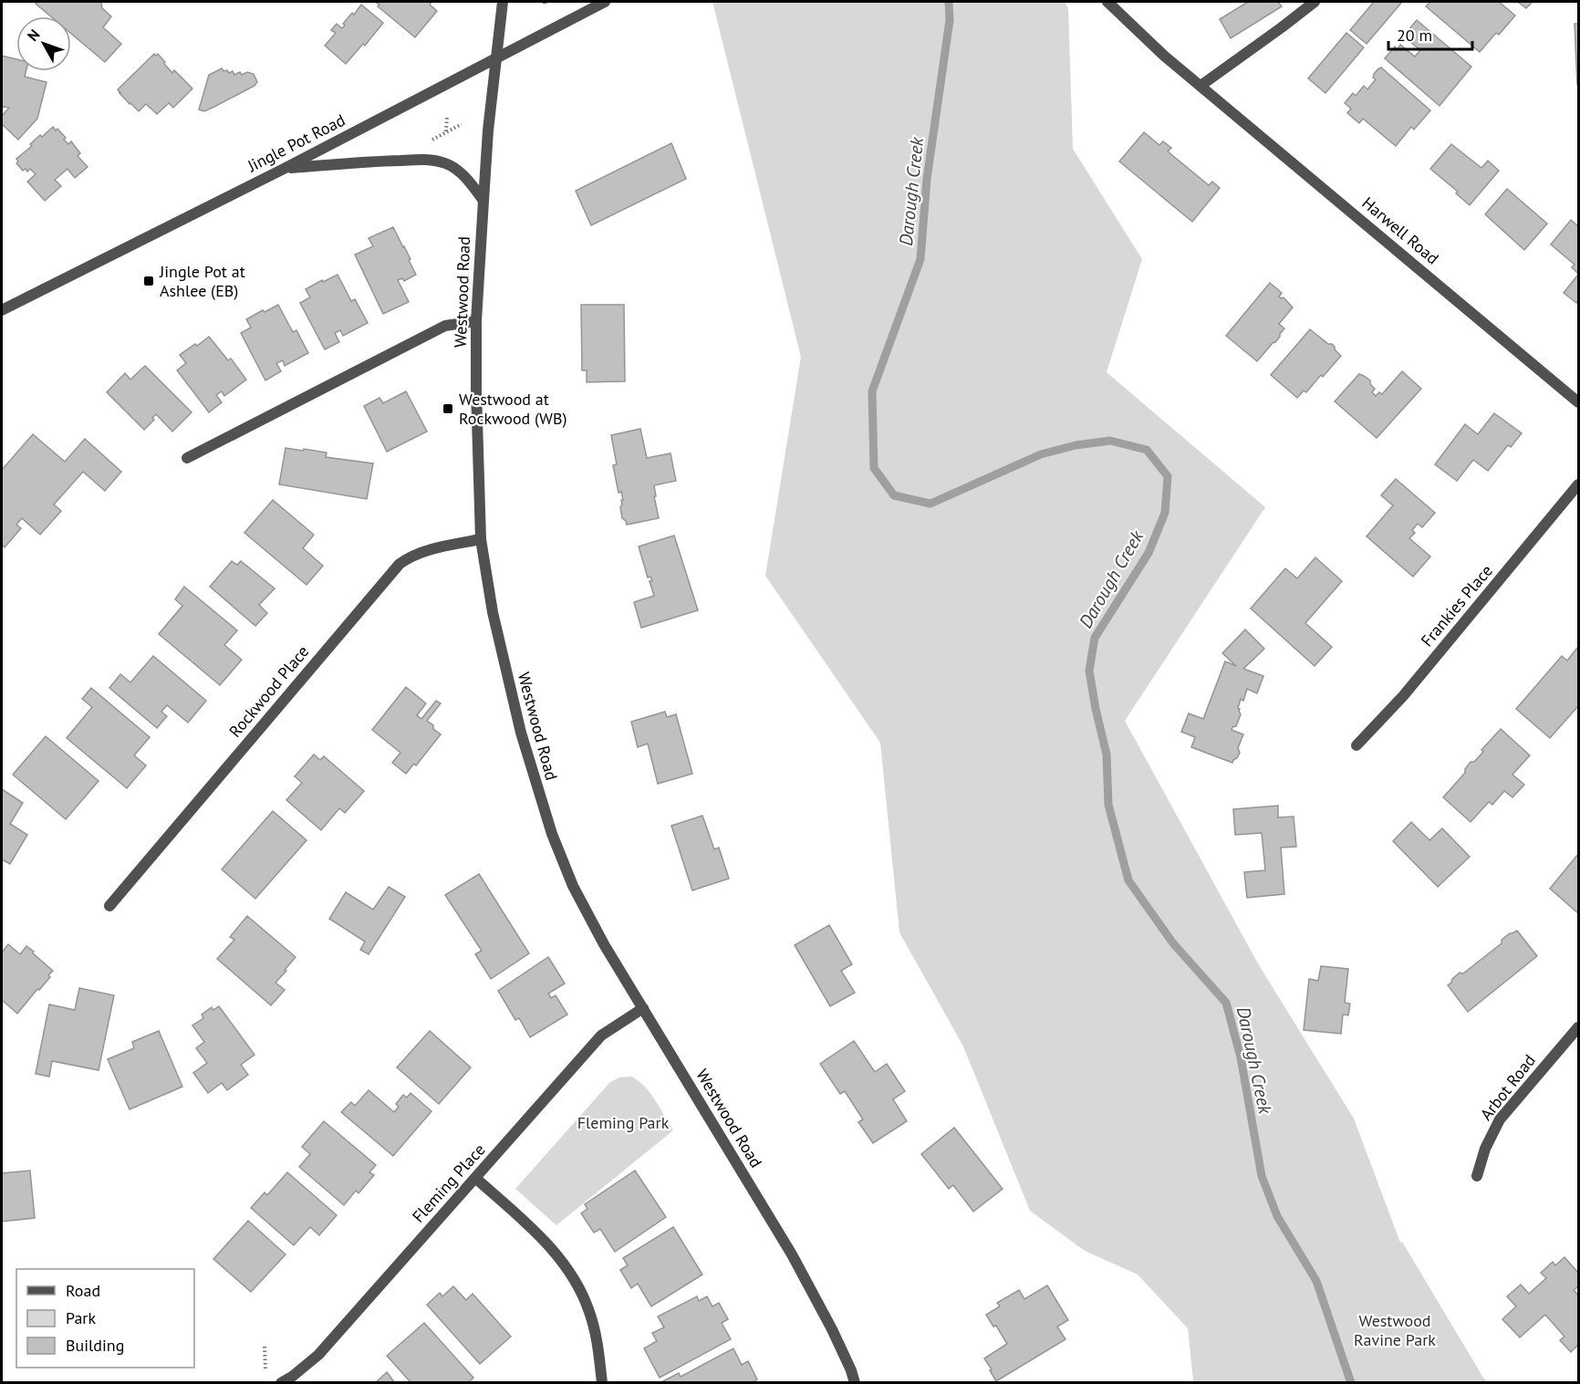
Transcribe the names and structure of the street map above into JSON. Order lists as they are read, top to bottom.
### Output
{
  "streets": {
    "street": [
      "Jingle Pot Road",
      "Harwell Road",
      "Westwood Road",
      "Frankies Place",
      "Rockwood Place",
      "Arbot Road",
      "Fleming Place"
    ]
  },
  "crossings": [
    ["Jingle Pot Road", "Westwood Road"],
    ["Westwood Road", "Rockwood Place"],
    ["Westwood Road", "Fleming Place"]
  ],
  "water": ["Darough Creek"],
  "parks": ["Fleming Park", "Westwood Ravine Park"],
  "places": {
    "transit": ["Jingle Pot at Ashlee (EB)", "Westwood at Rockwood (WB)"]
  },
  "legend": ["Road", "Park", "Building"],
  "scale_bar": "20 m",
  "north": "top left"
}
